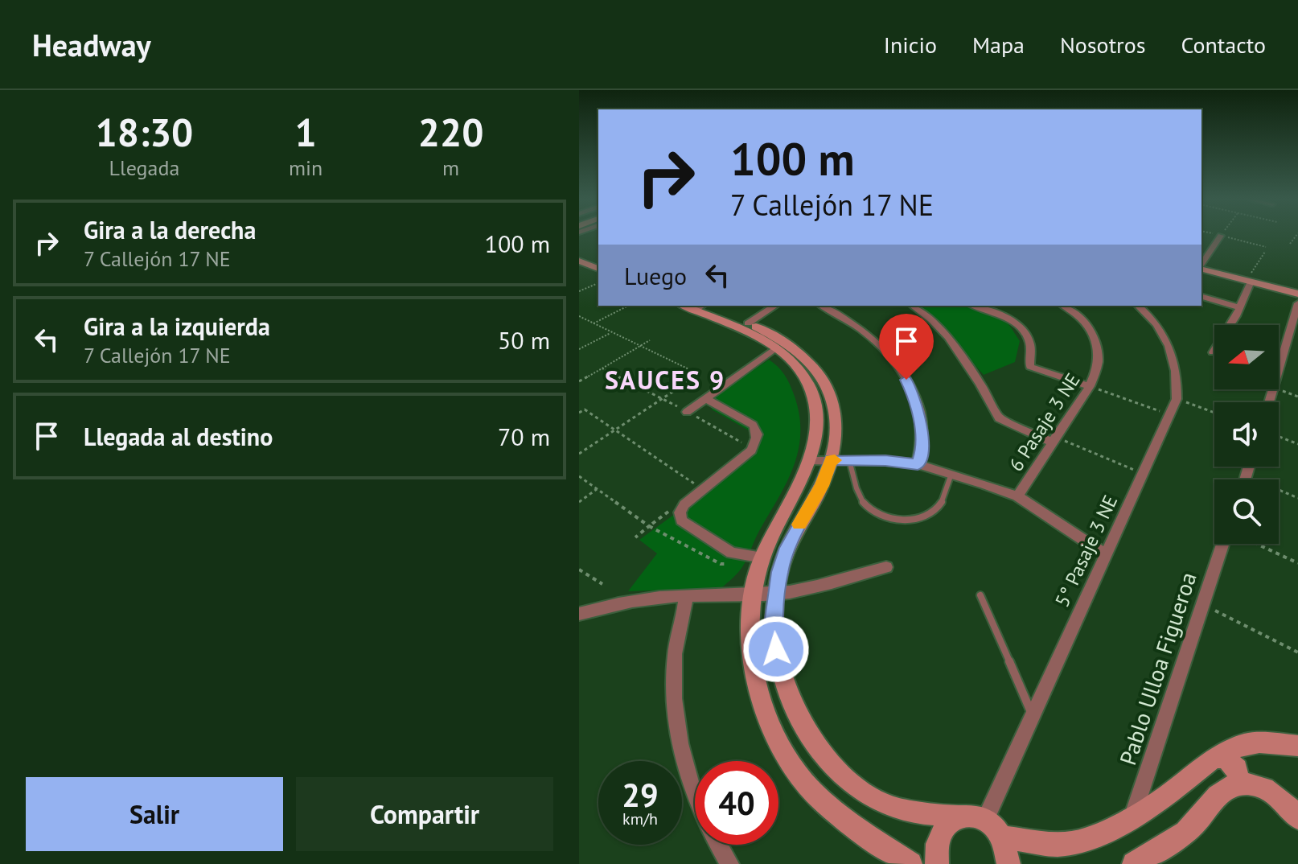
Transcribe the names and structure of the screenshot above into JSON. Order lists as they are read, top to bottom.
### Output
{
  "streets": {
    "street": ["6 Pasaje 3 NE", "5° Pasaje 3 NE", "Pablo Ulloa Figueroa"]
  },
  "districts": ["SAUCES 9"],
  "north": "left",
  "page": {
    "header": "Headway",
    "nav": [
      "Inicio",
      "Mapa",
      "Nosotros",
      "Contacto"
    ],
    "eta": [
      "18:30",
      "Llegada",
      "1",
      "min",
      "220",
      "m"
    ],
    "turn": ["100 m", "7 Callejón 17 NE"],
    "list": [
      {
        "name": "Gira a la derecha",
        "note": "7 Callejón 17 NE",
        "value": "100 m"
      },
      {
        "name": "Gira a la izquierda",
        "note": "7 Callejón 17 NE",
        "value": "50 m"
      },
      {
        "name": "Llegada al destino",
        "value": "70 m"
      }
    ],
    "then": "Luego",
    "speed": "29 km/h",
    "limit": "40",
    "buttons": ["Salir", "Compartir"]
  }
}
